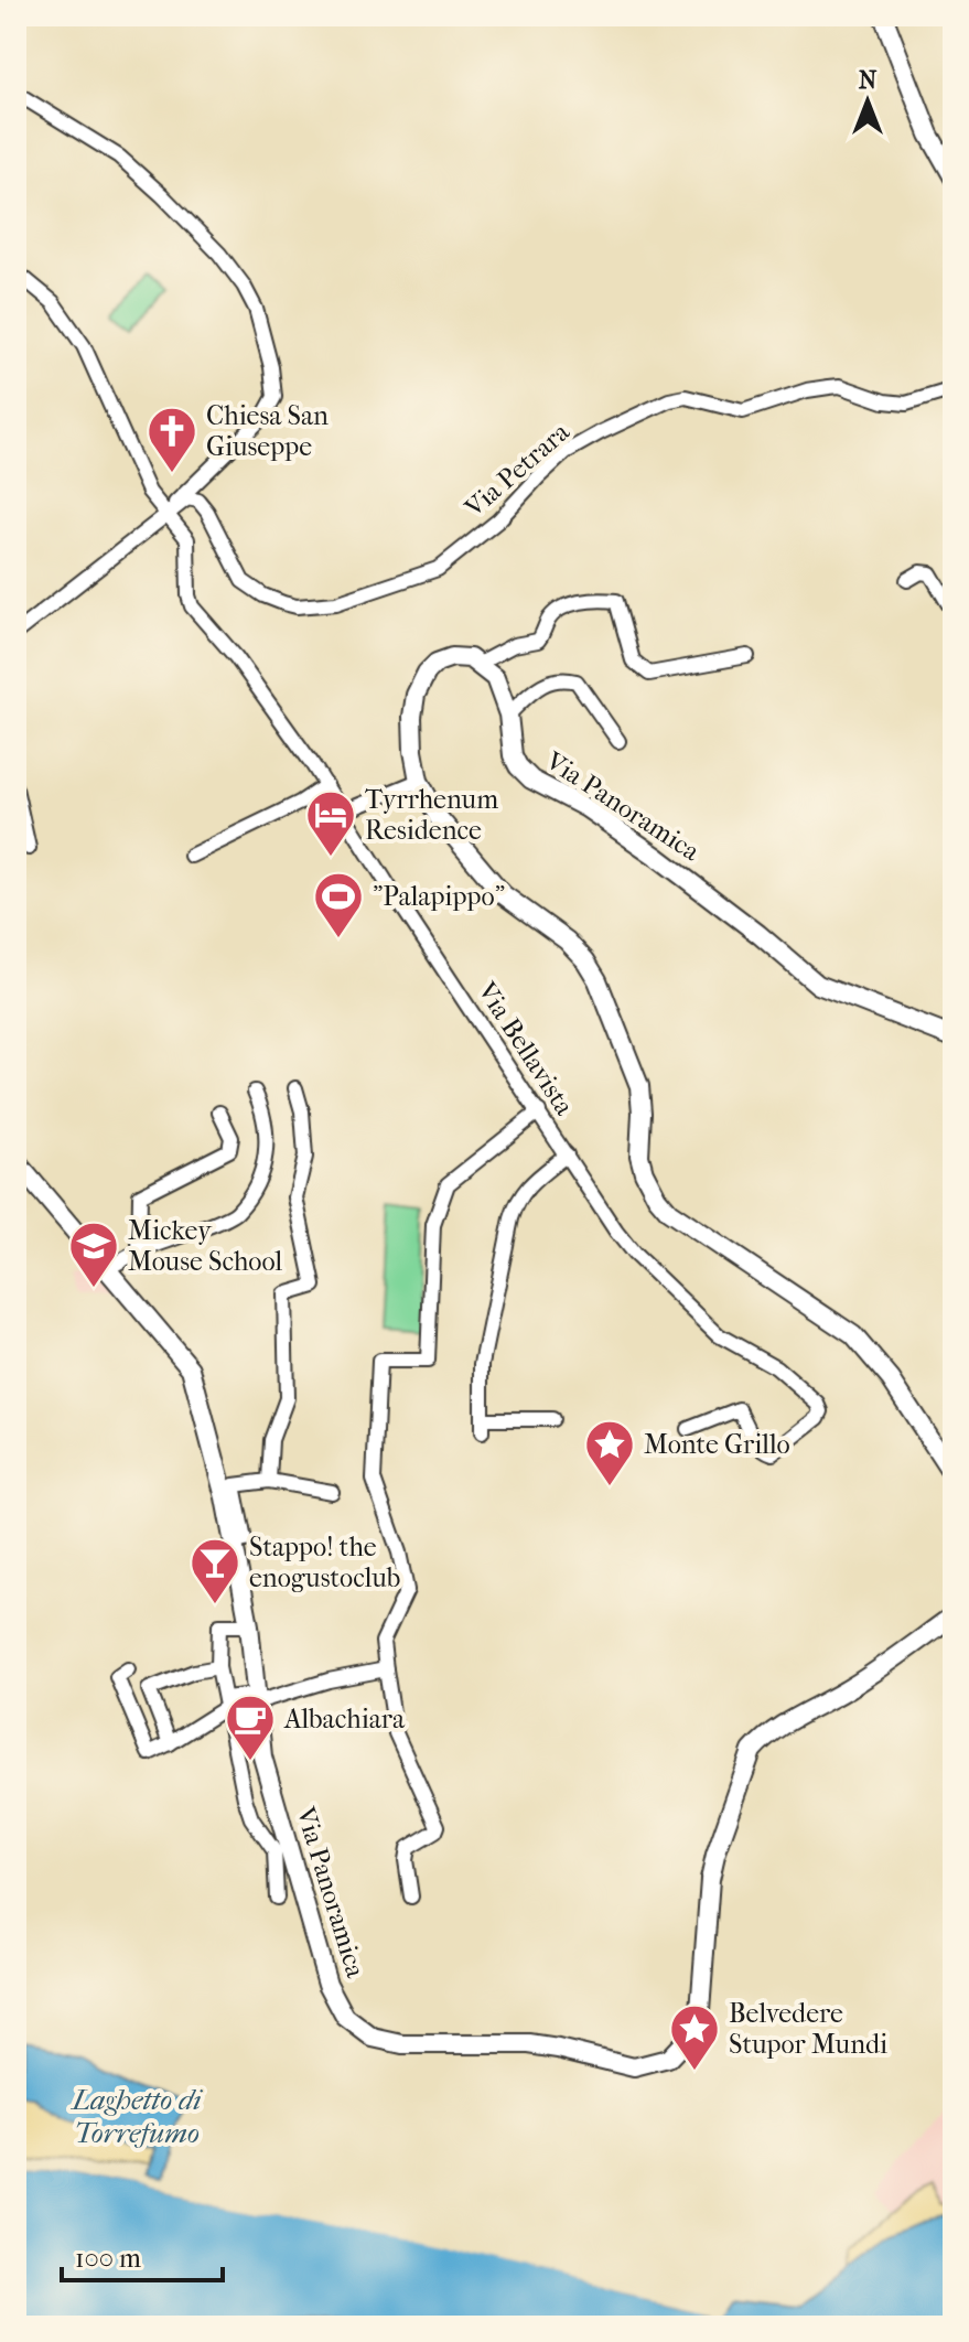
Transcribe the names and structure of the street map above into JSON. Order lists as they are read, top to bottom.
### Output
{
  "streets": {
    "street": ["Via Petrara", "Via Panoramica", "Via Bellavista"]
  },
  "crossings": [
    ["Via Petrara", "Via Bellavista"]
  ],
  "water": ["Laghetto di Torrefumo"],
  "places": {
    "church": ["Chiesa San Giuseppe"],
    "hotel": ["Tyrrhenum Residence"],
    "sports": ["\"Palapippo\""],
    "school or university": ["Mickey Mouse School"],
    "place": ["Monte Grillo", "Belvedere Stupor Mundi"],
    "bar": ["Stappo! the enogustoclub"],
    "cafe": ["Albachiara"]
  },
  "scale_bar": "100 m",
  "north": "top"
}
